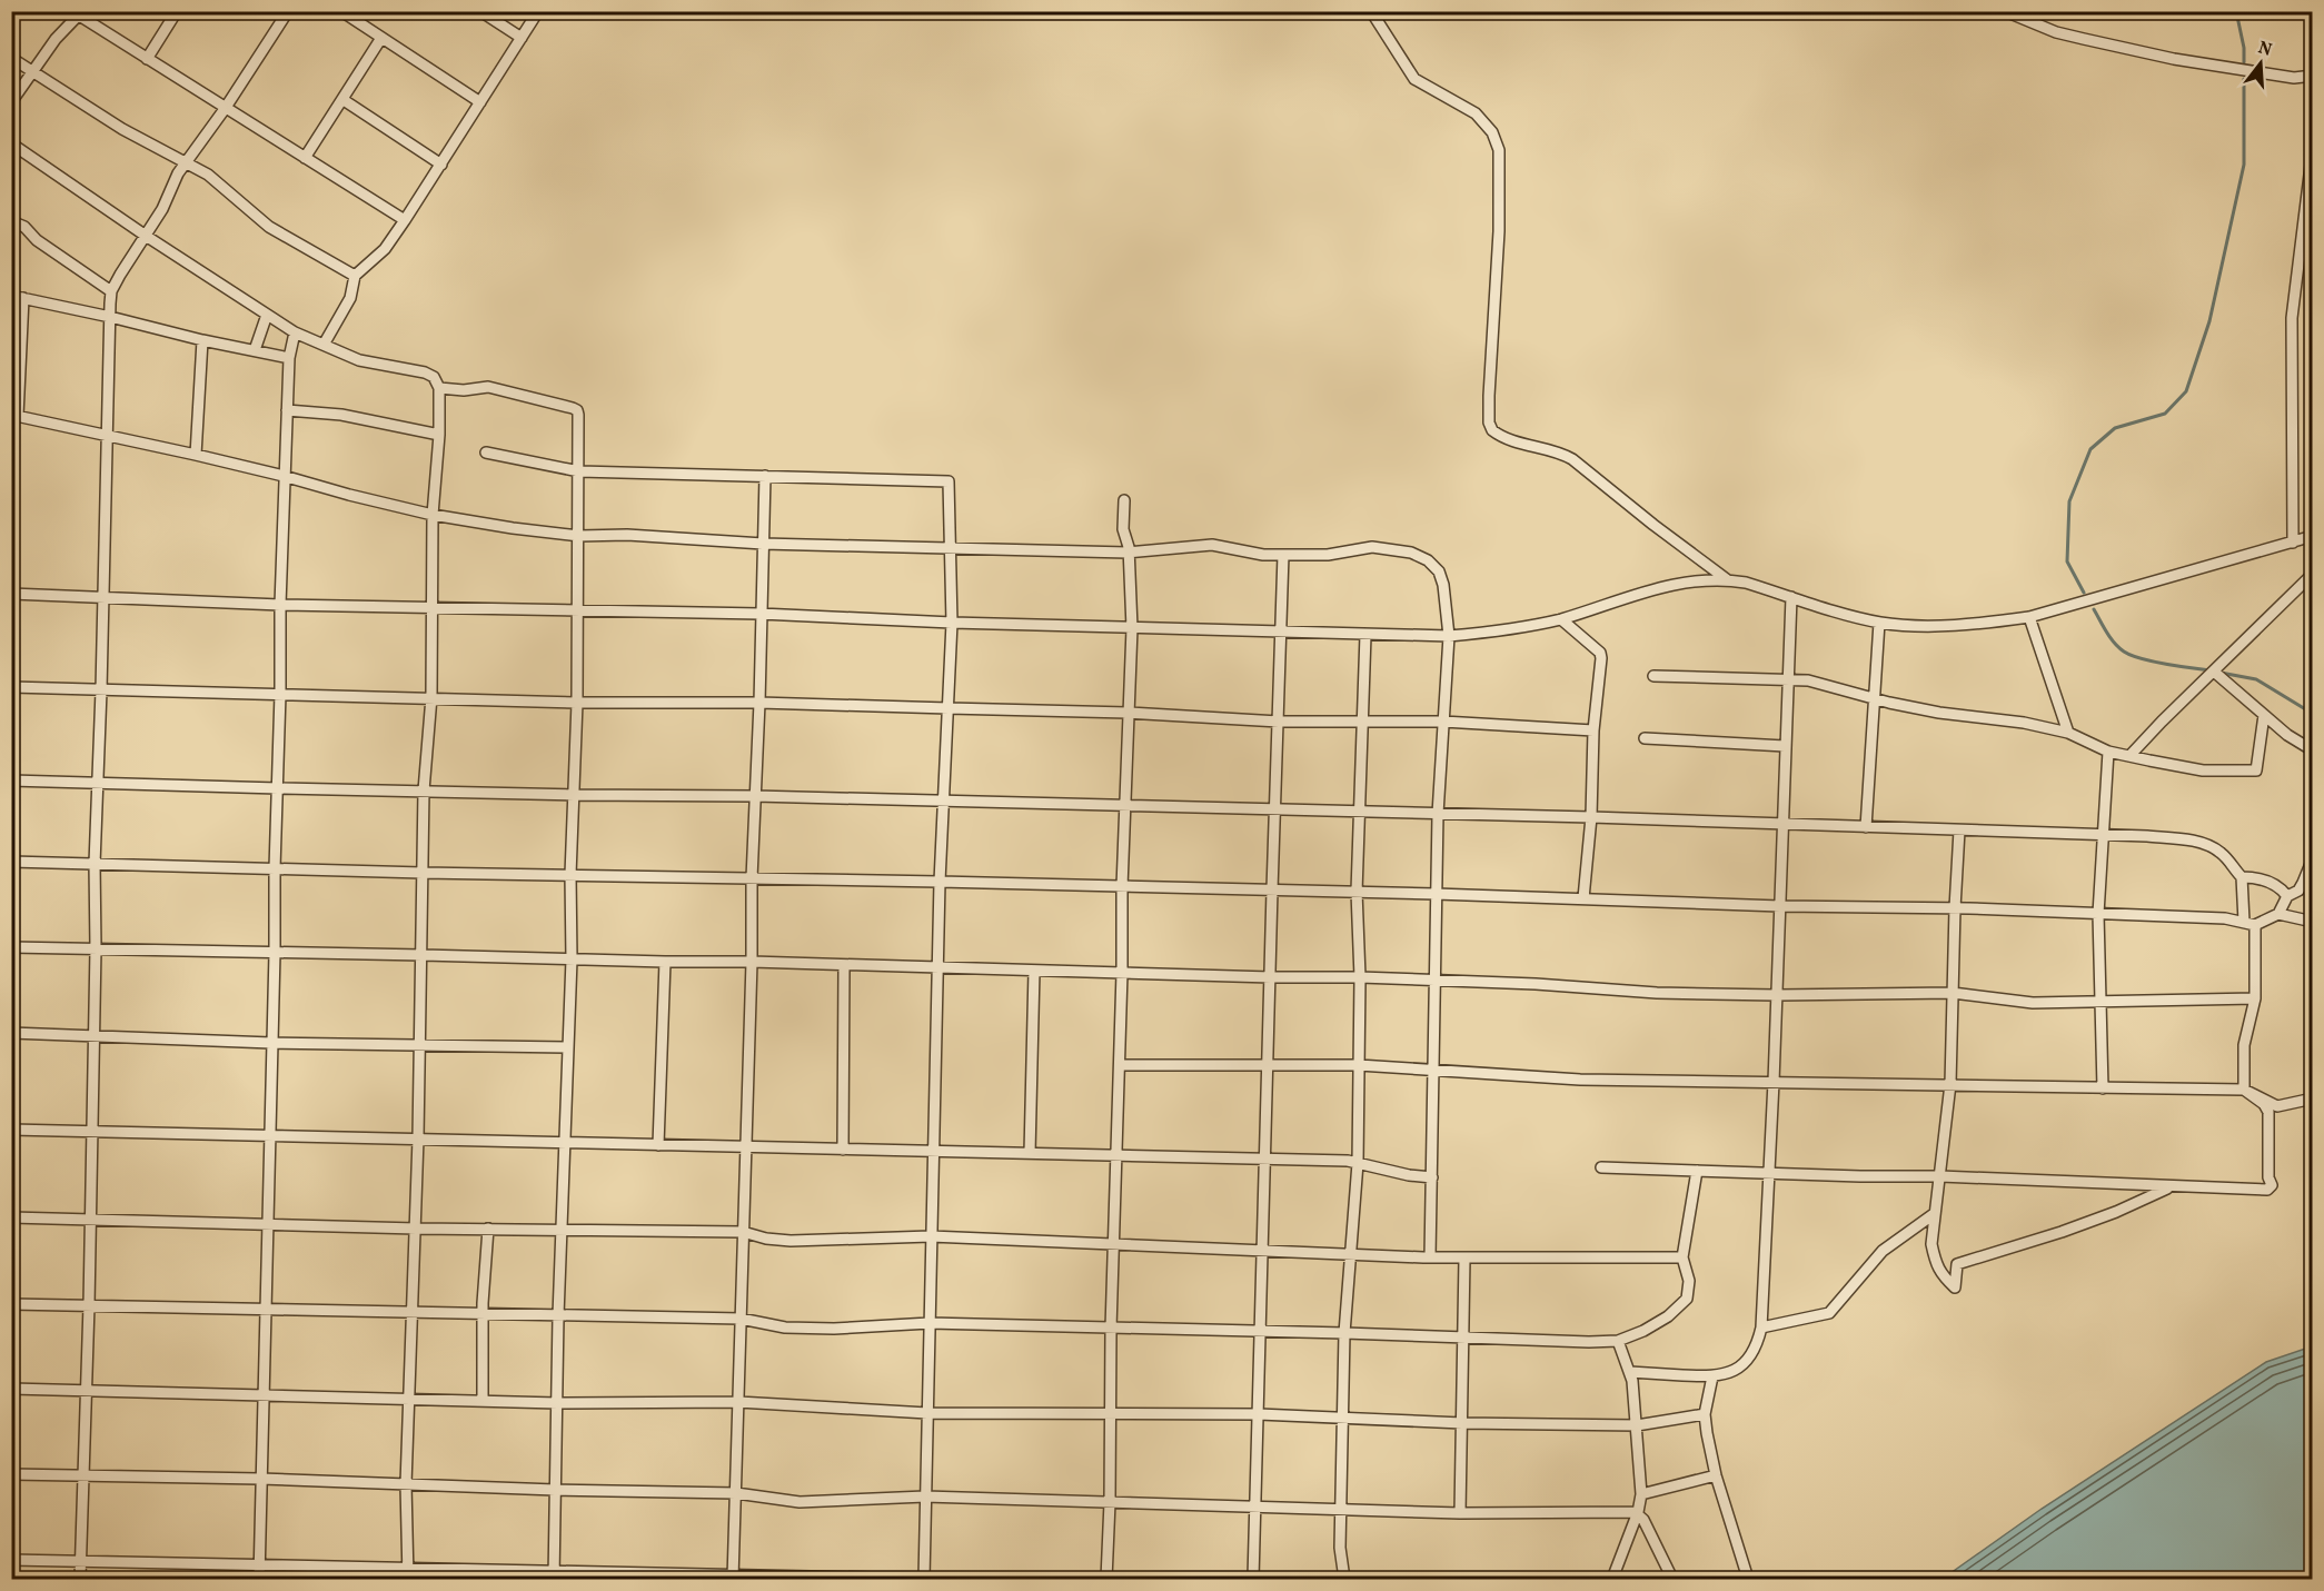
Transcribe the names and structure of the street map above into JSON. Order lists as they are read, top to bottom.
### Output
{
  "north": "top"
}
